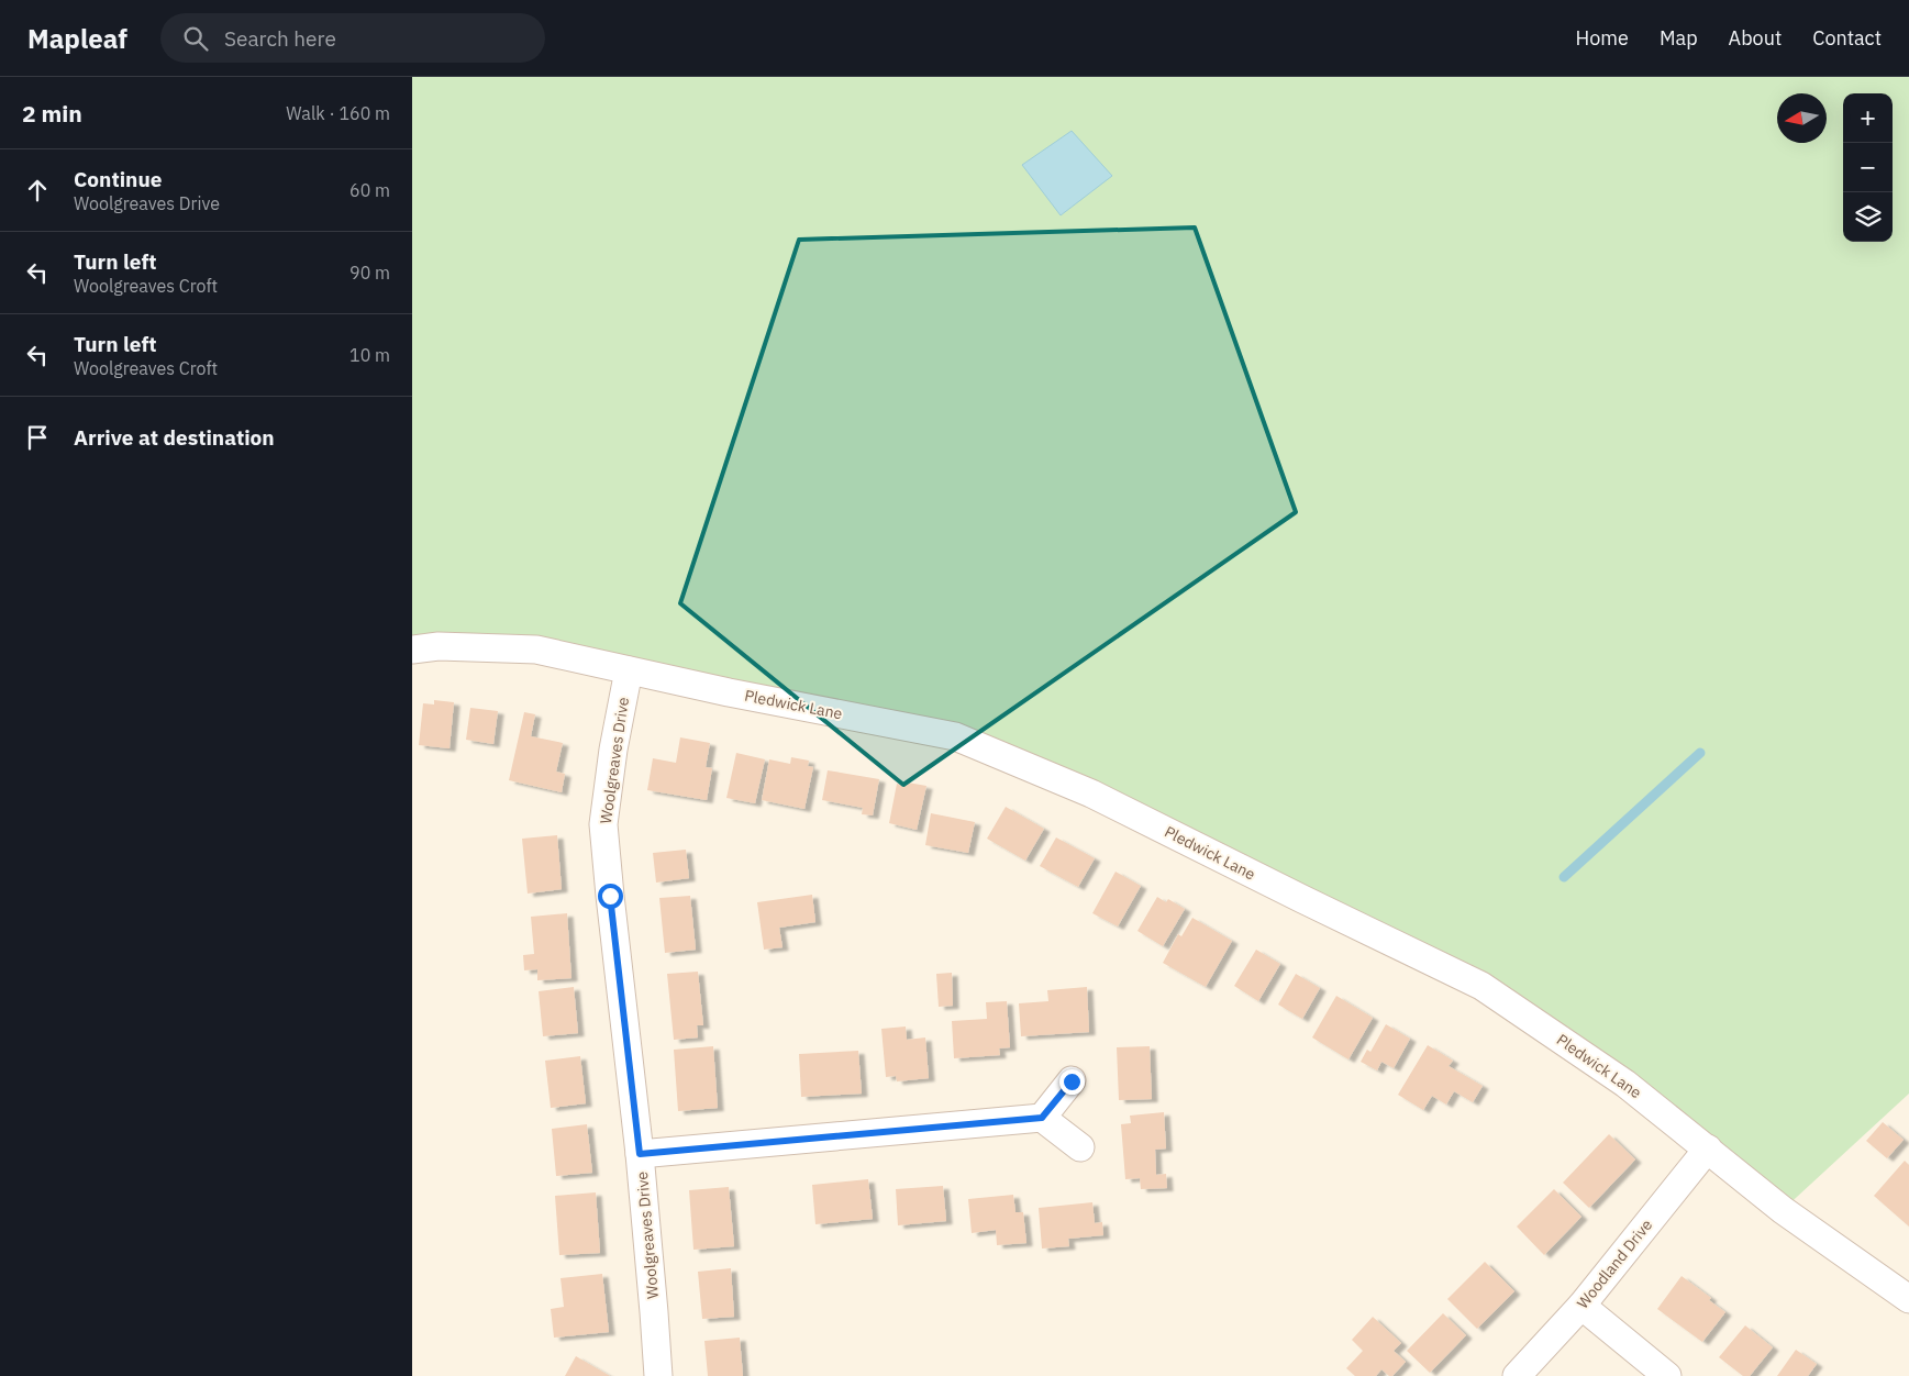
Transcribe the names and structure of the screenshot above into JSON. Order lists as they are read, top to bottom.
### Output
{
  "streets": {
    "street": ["Pledwick Lane", "Woolgreaves Drive", "Woodland Drive"]
  },
  "crossings": [
    ["Pledwick Lane", "Woolgreaves Drive"],
    ["Pledwick Lane", "Woodland Drive"]
  ],
  "north": "left",
  "page": {
    "header": "Mapleaf",
    "search": "Search here",
    "nav": [
      "Home",
      "Map",
      "About",
      "Contact"
    ],
    "heading": ["2 min", "Walk · 160 m"],
    "map_buttons": ["+", "−"],
    "list": [
      ["Continue", "Woolgreaves Drive", "60 m"],
      ["Turn left", "Woolgreaves Croft", "90 m"],
      ["Turn left", "Woolgreaves Croft", "10 m"],
      "Arrive at destination"
    ]
  }
}
